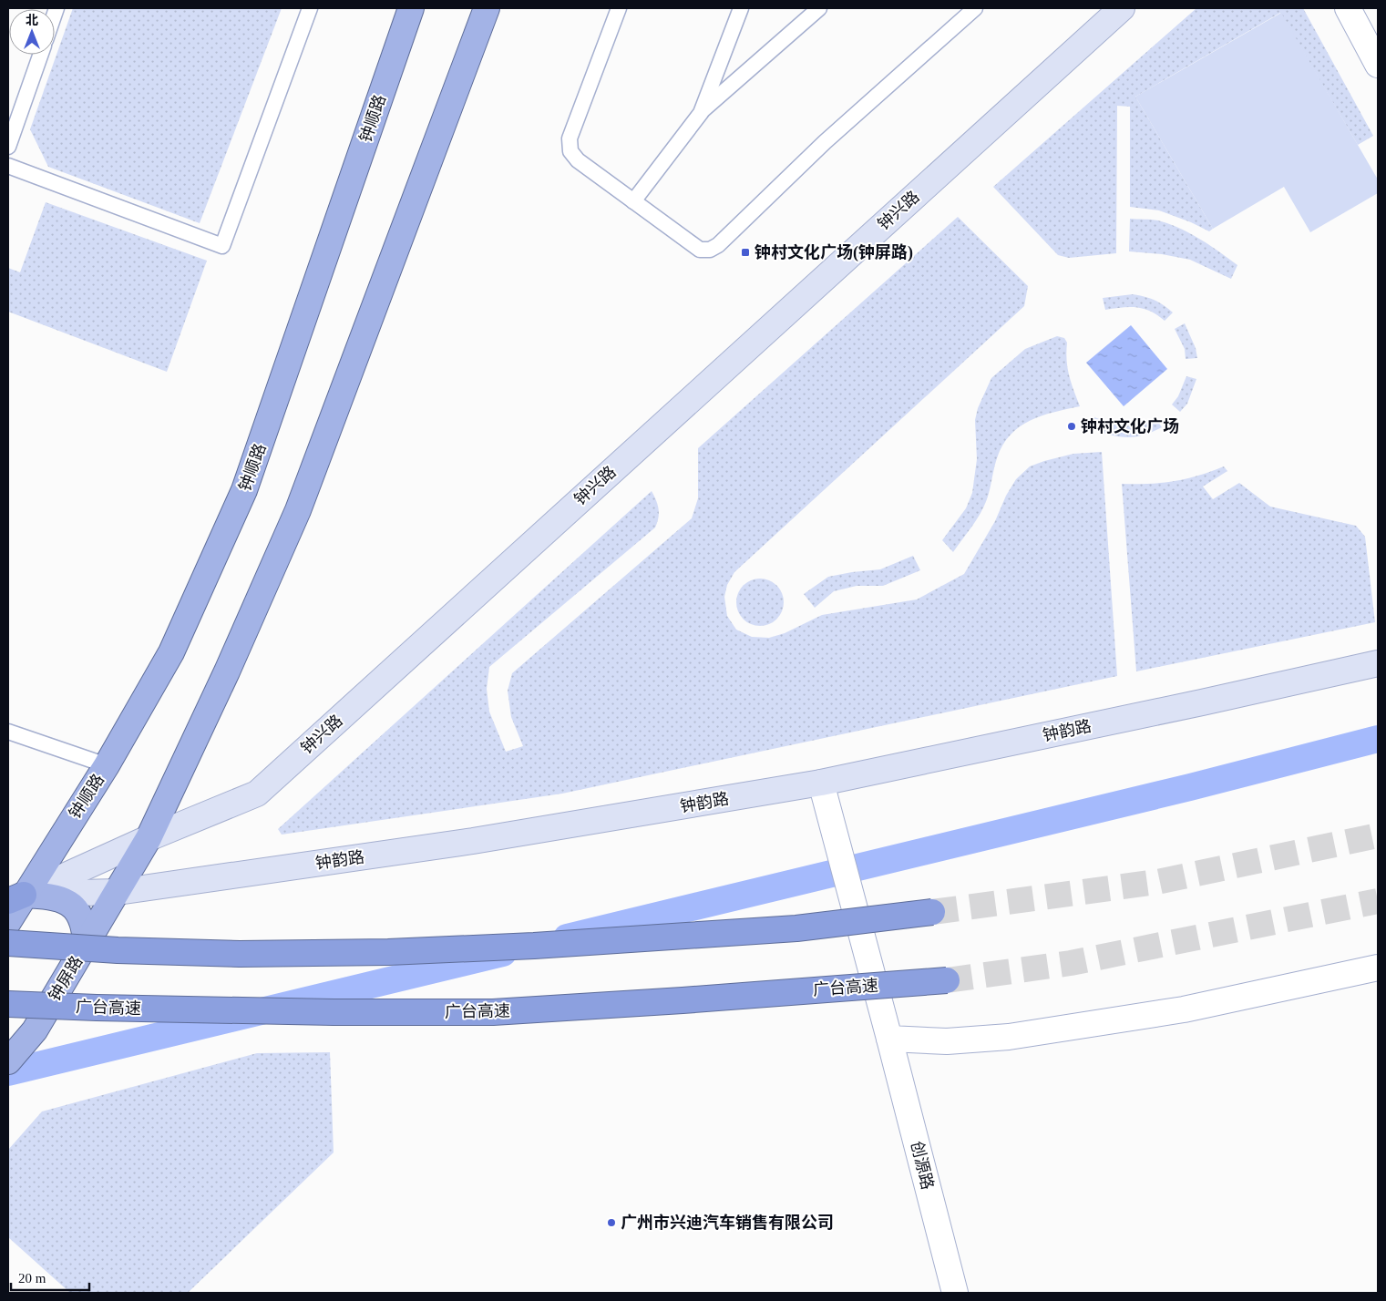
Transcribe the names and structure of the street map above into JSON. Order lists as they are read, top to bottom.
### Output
{
  "streets": {
    "highway": ["钟顺路", "钟屏路", "广台高速"],
    "main road": ["钟兴路", "钟韵路"],
    "street": ["创源路"]
  },
  "crossings": [
    ["钟顺路", "钟兴路"],
    ["钟顺路", "钟韵路"],
    ["钟兴路", "钟韵路"],
    ["钟韵路", "钟屏路"],
    ["钟韵路", "创源路"]
  ],
  "places": {
    "transit": ["钟村文化广场(钟屏路)"],
    "other": ["钟村文化广场", "广州市兴迪汽车销售有限公司"]
  },
  "scale_bar": "20 m",
  "north": "top"
}
